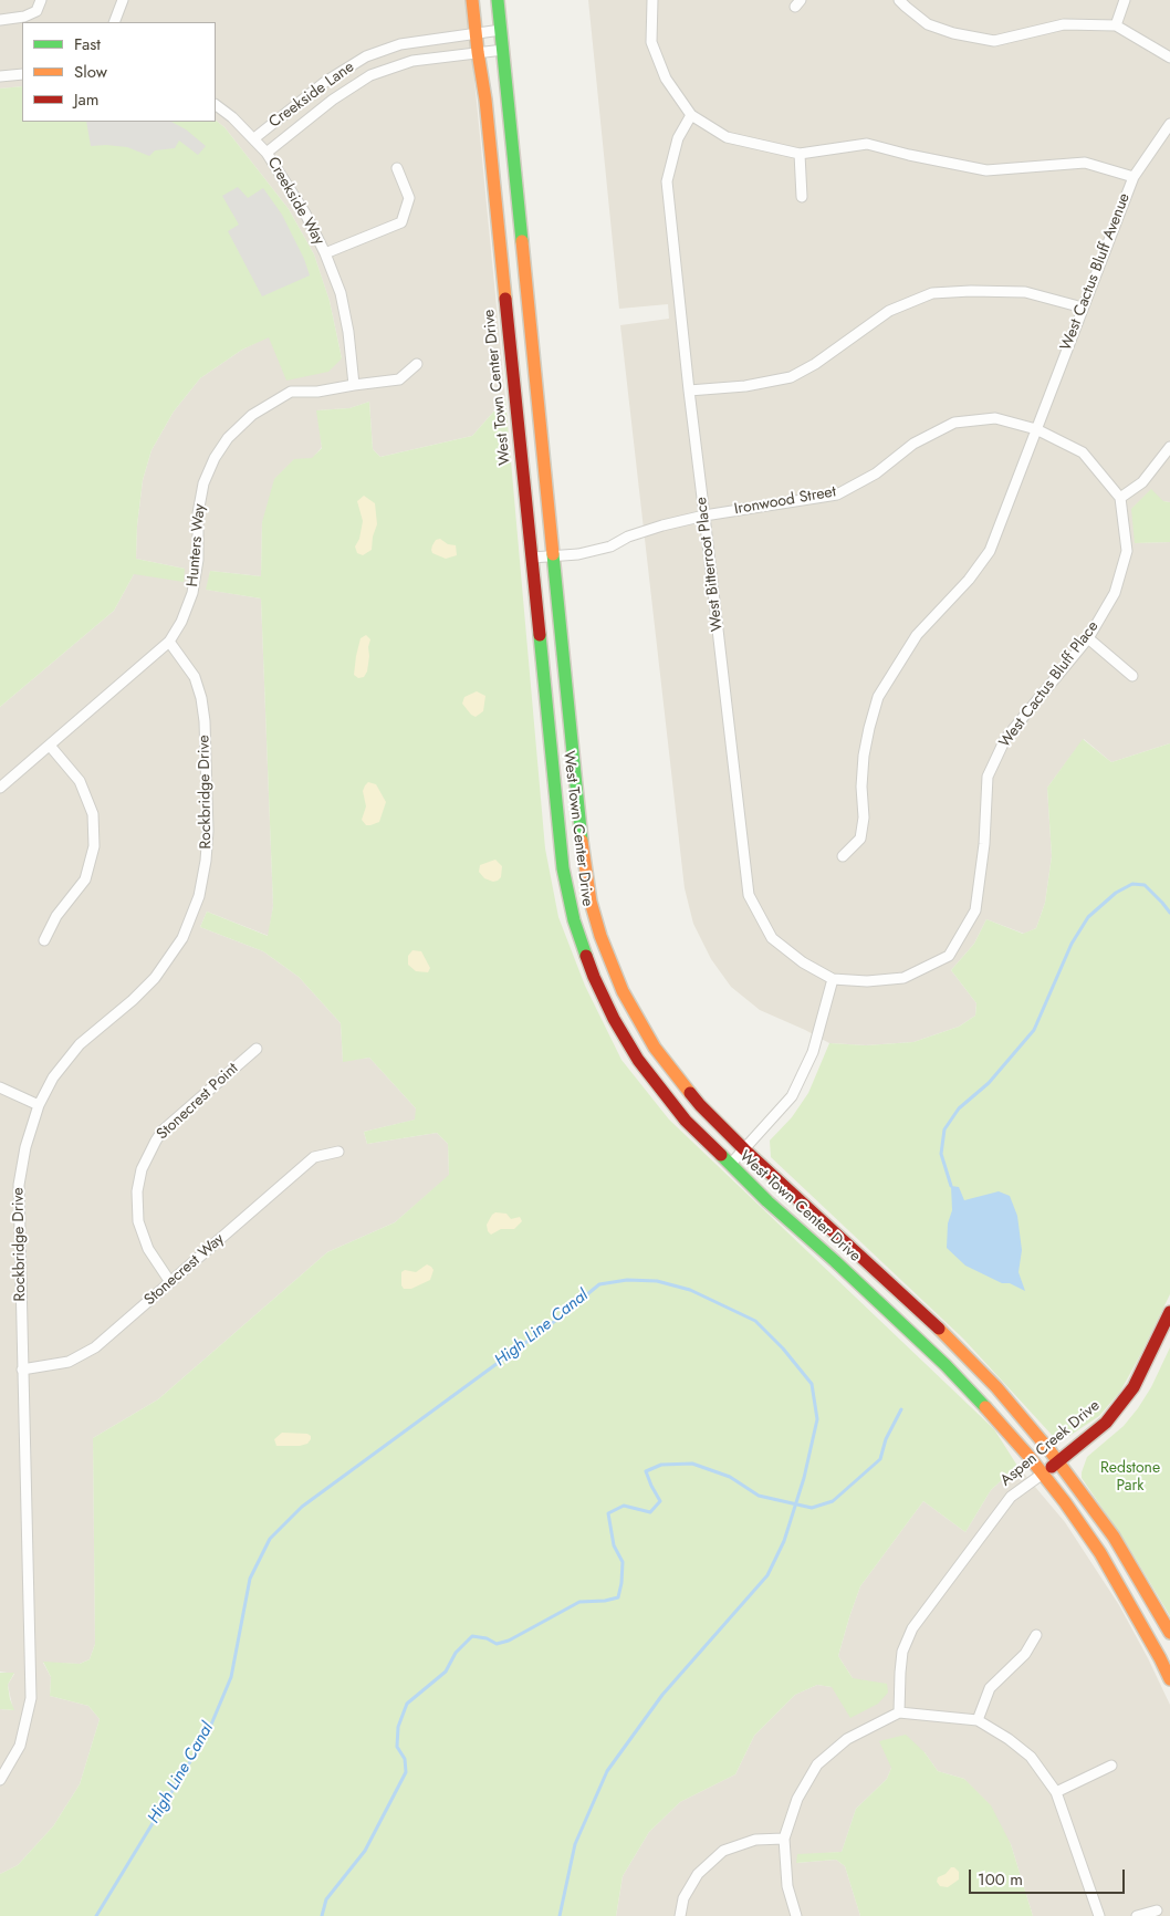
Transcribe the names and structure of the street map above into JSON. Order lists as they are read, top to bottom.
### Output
{
  "streets": {
    "street": [
      "Creekside Lane",
      "Creekside Way",
      "West Cactus Bluff Avenue",
      "West Town Center Drive",
      "Ironwood Street",
      "Hunters Way",
      "West Bitterroot Place",
      "West Cactus Bluff Place",
      "Rockbridge Drive",
      "Stonecrest Point",
      "Stonecrest Way",
      "Aspen Creek Drive"
    ]
  },
  "crossings": [
    ["Creekside Lane", "Creekside Way"],
    ["Creekside Lane", "West Town Center Drive"],
    ["Creekside Way", "Hunters Way"],
    ["West Cactus Bluff Avenue", "Ironwood Street"],
    ["West Cactus Bluff Avenue", "West Cactus Bluff Place"],
    ["West Town Center Drive", "Ironwood Street"],
    ["West Town Center Drive", "Aspen Creek Drive"],
    ["Ironwood Street", "West Bitterroot Place"],
    ["Ironwood Street", "West Cactus Bluff Place"],
    ["Hunters Way", "Rockbridge Drive"],
    ["West Bitterroot Place", "West Cactus Bluff Place"],
    ["Rockbridge Drive", "Stonecrest Way"],
    ["Stonecrest Point", "Stonecrest Way"]
  ],
  "water": ["High Line Canal"],
  "parks": ["Redstone Park"],
  "legend": ["Fast", "Slow", "Jam"],
  "scale_bar": "100 m"
}
